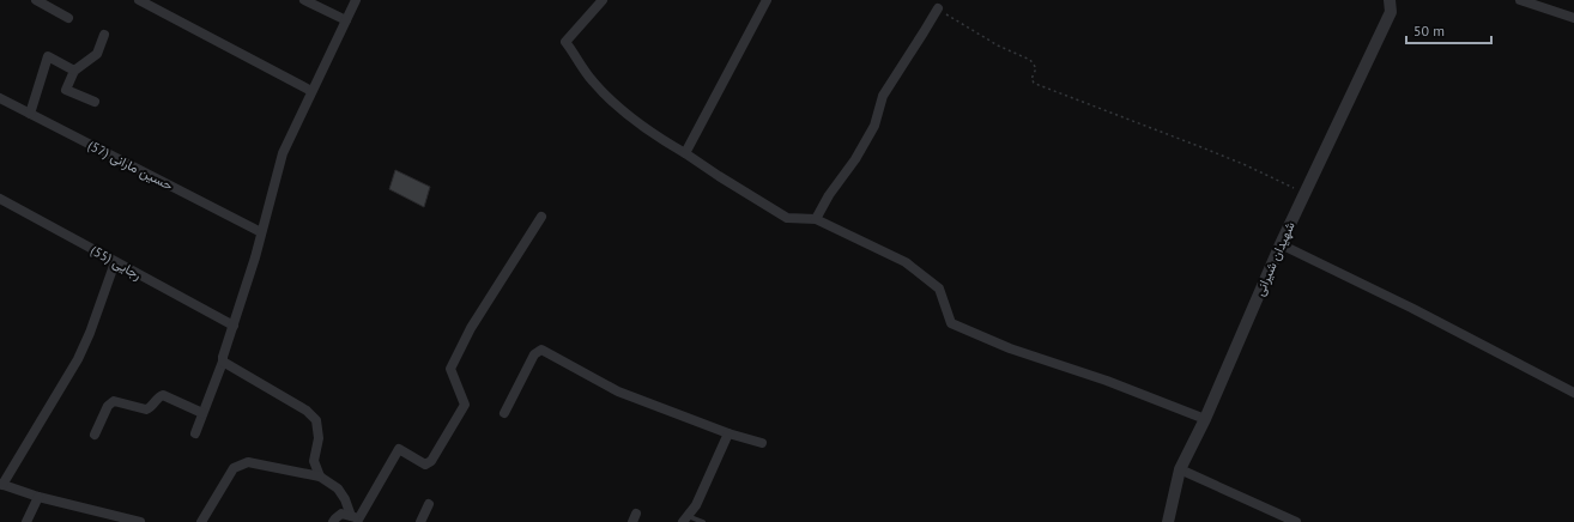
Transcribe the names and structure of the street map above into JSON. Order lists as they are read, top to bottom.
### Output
{
  "streets": {
    "street": ["حسین مارانی (57)", "شهیدان شیرانی", "رجایی (55)"]
  },
  "scale_bar": "50 m"
}
